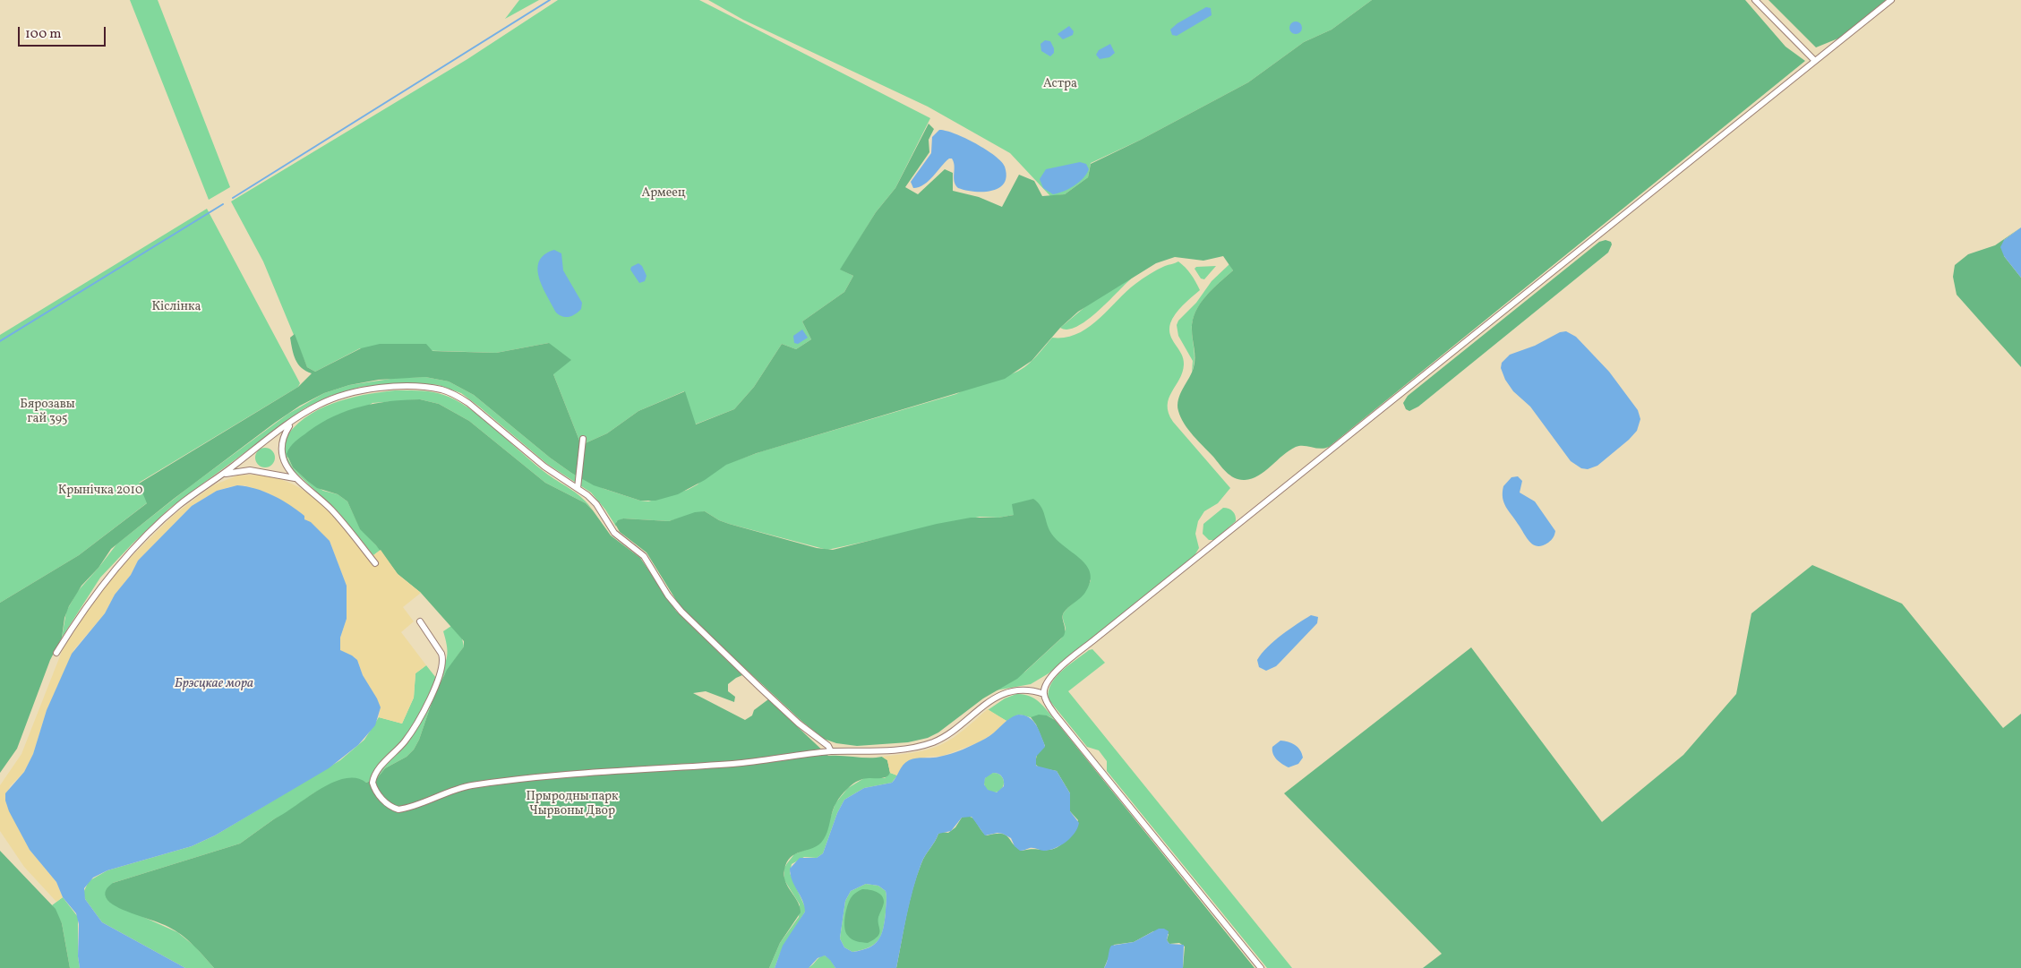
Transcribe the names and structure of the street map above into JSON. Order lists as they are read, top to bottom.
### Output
{
  "water": ["Брэсцкае мора"],
  "parks": [
    "Астра",
    "Армеец",
    "Кіслінка",
    "Бярозавы гай 395",
    "Крынічка 2010",
    "Прыродны парк Чырвоны Двор"
  ],
  "scale_bar": "100 m"
}
